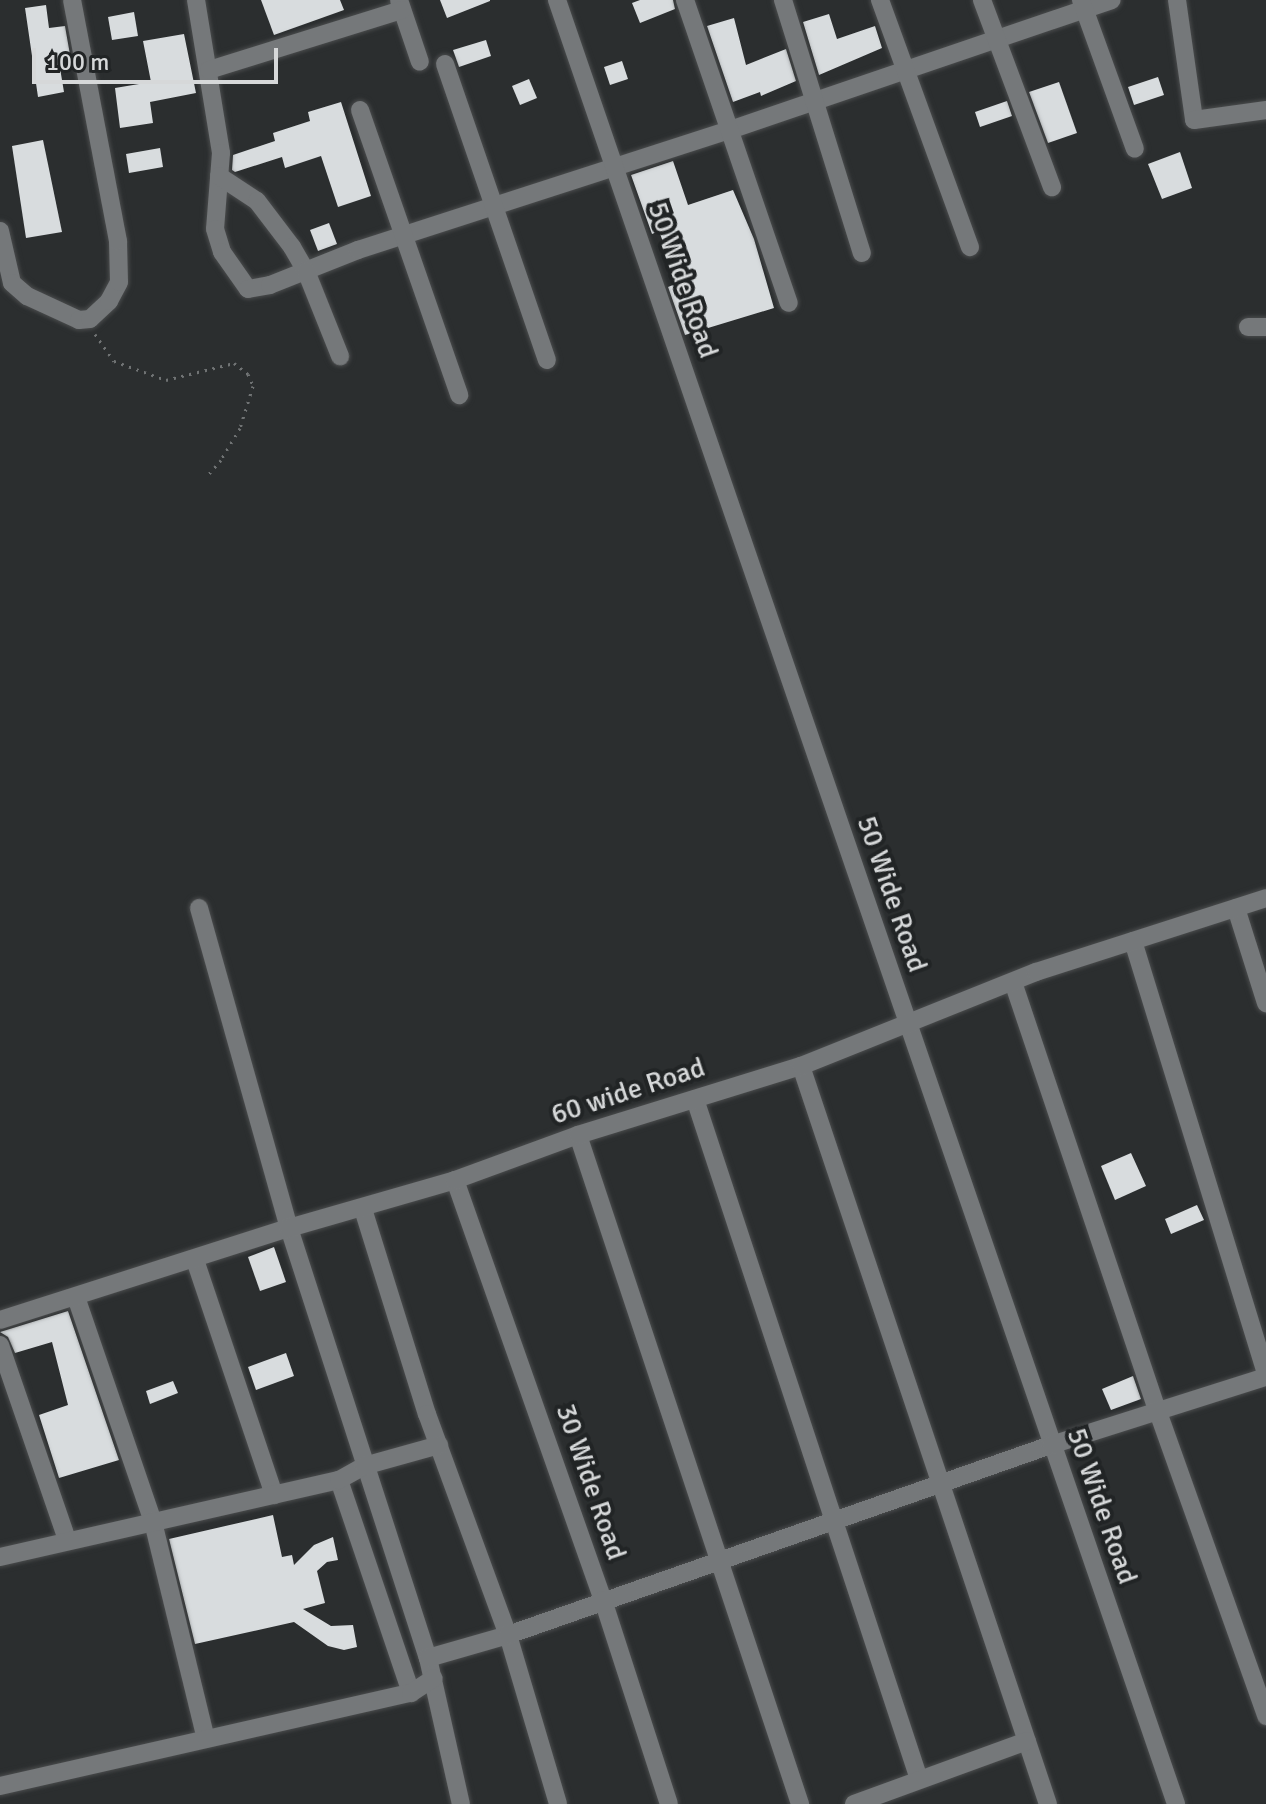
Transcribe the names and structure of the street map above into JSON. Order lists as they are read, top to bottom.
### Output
{
  "streets": {
    "street": ["50 Wide Road", "60 wide Road", "30 Wide Road"]
  },
  "crossings": [
    ["50 Wide Road", "60 wide Road"],
    ["60 wide Road", "30 Wide Road"]
  ],
  "scale_bar": "100 m"
}
